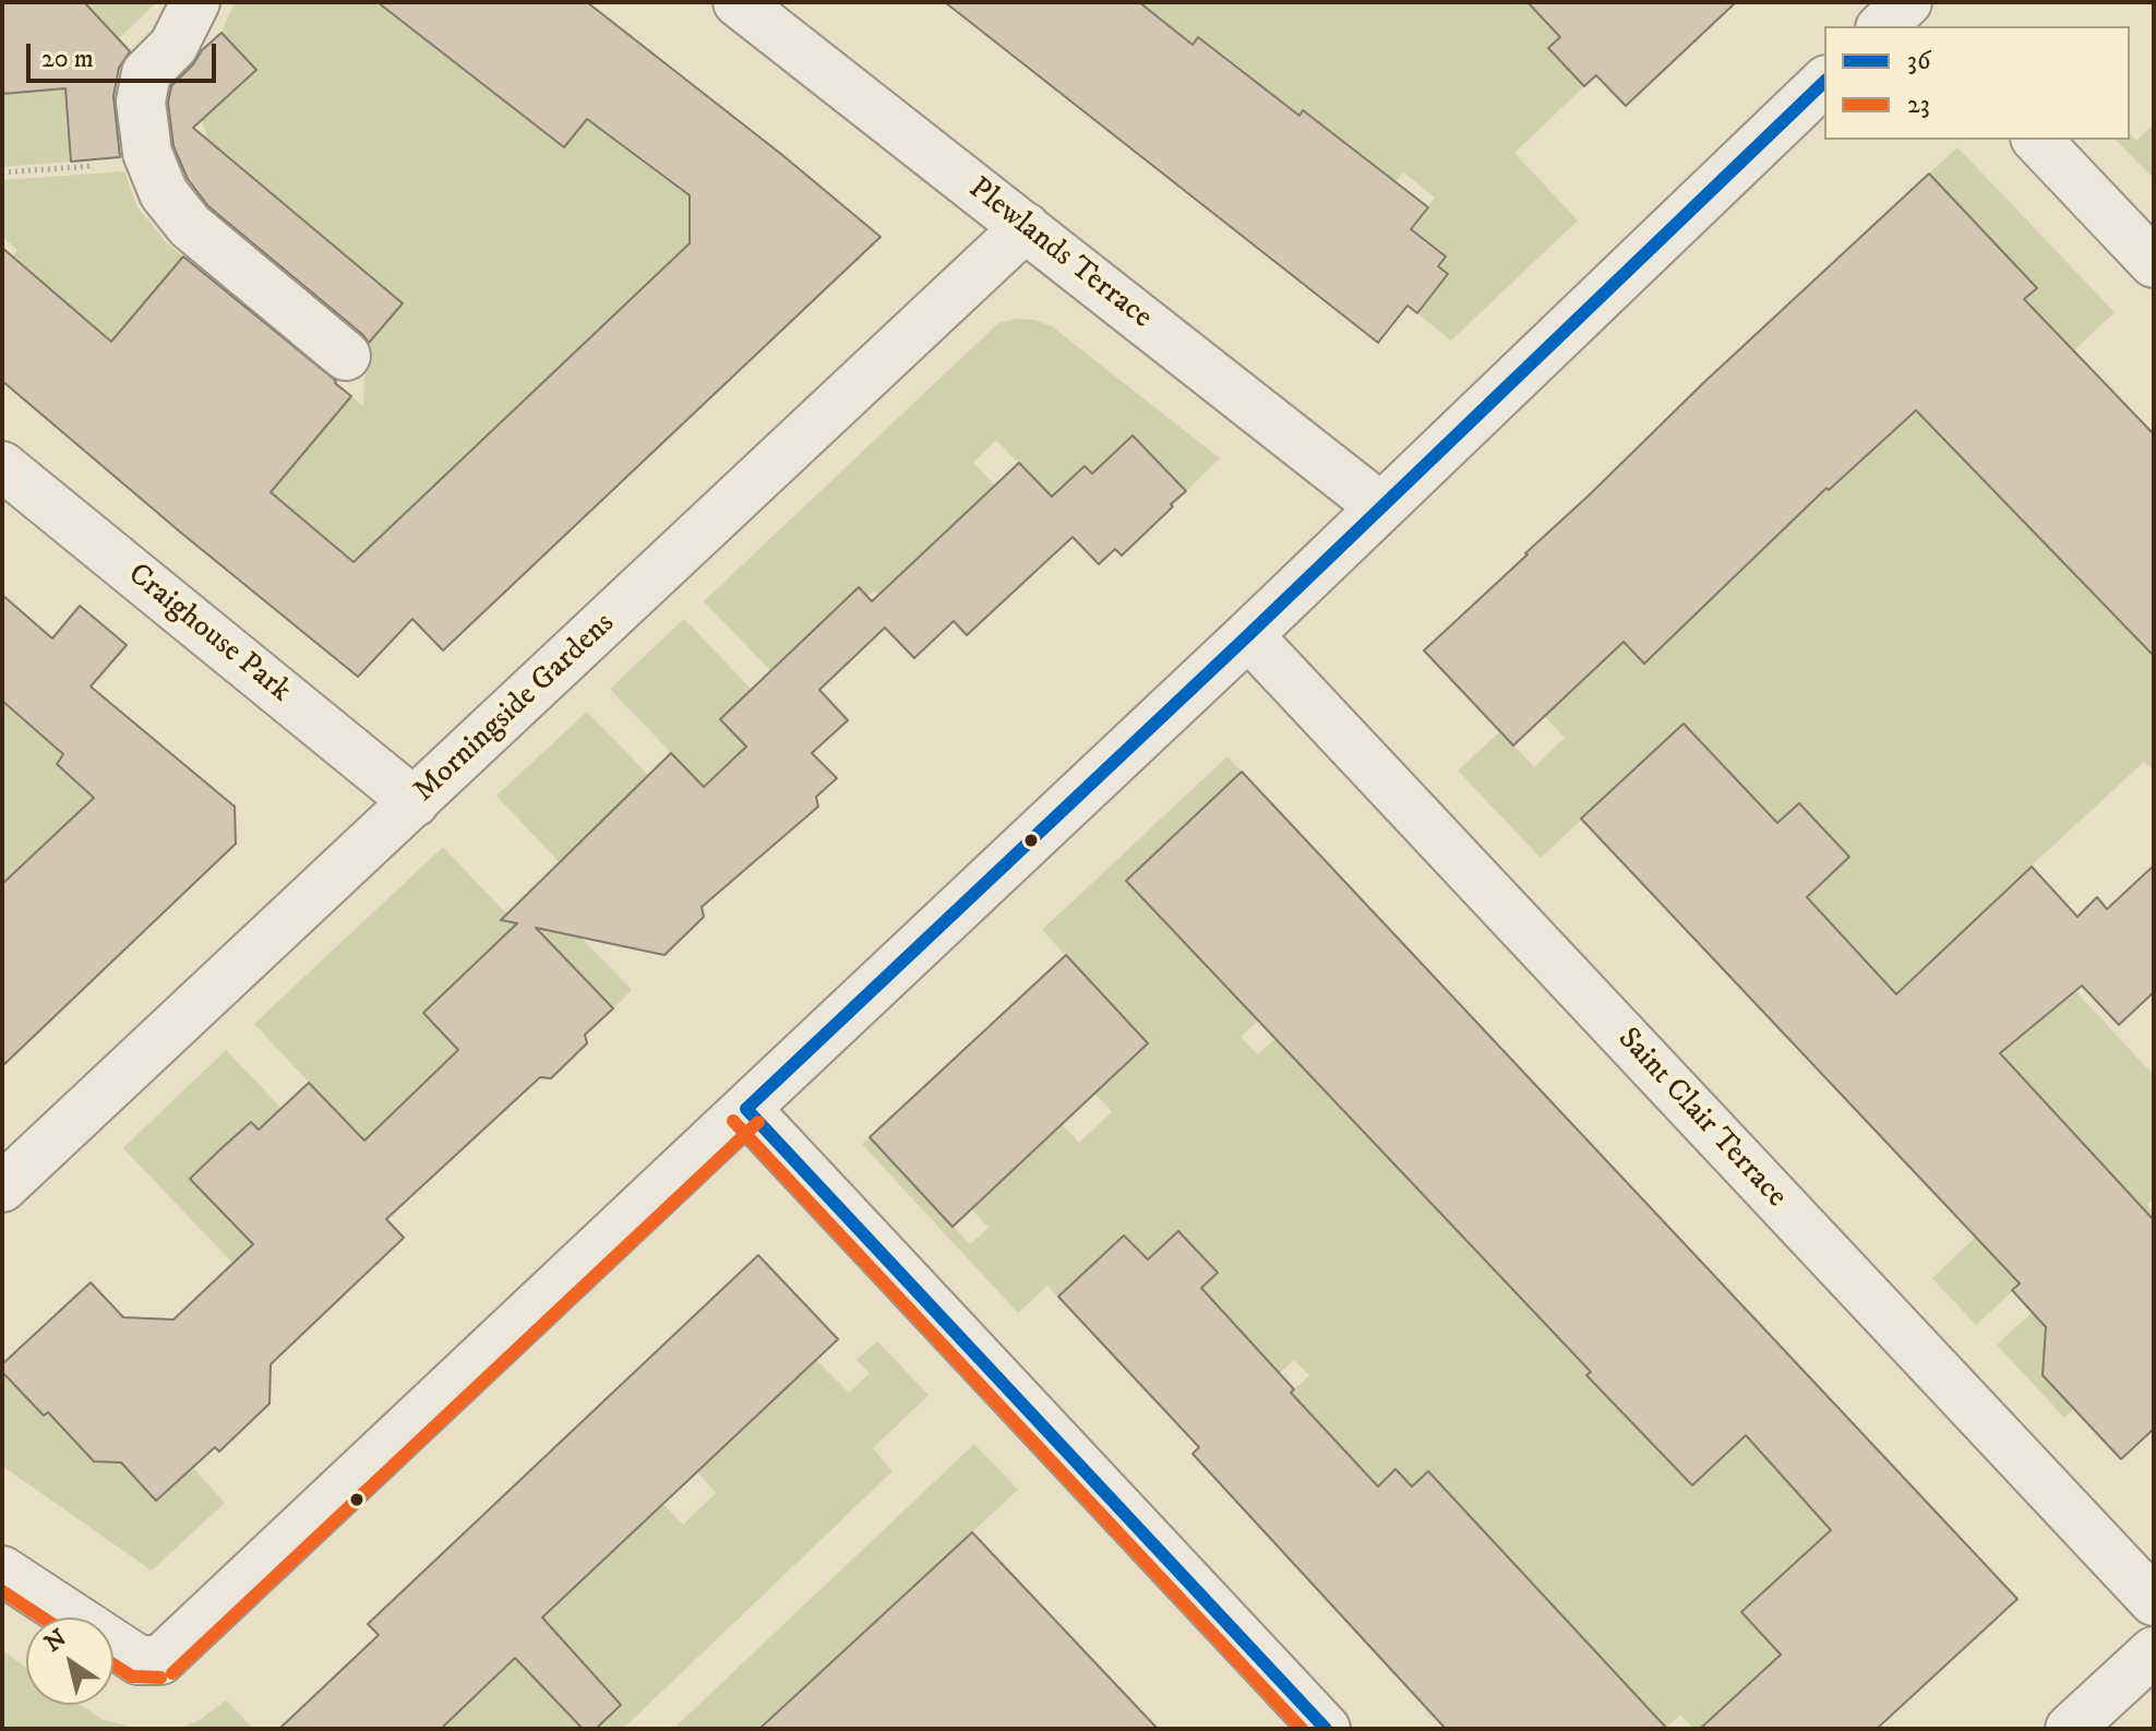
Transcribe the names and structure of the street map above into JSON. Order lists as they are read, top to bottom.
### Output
{
  "streets": {
    "street": [
      "Plewlands Terrace",
      "Craighouse Park",
      "Morningside Gardens",
      "Saint Clair Terrace"
    ]
  },
  "crossings": [
    ["Plewlands Terrace", "Morningside Gardens"],
    ["Craighouse Park", "Morningside Gardens"]
  ],
  "lines": ["transit line 36", "transit line 23"],
  "legend": ["36", "23"],
  "scale_bar": "20 m",
  "north": "top left"
}
